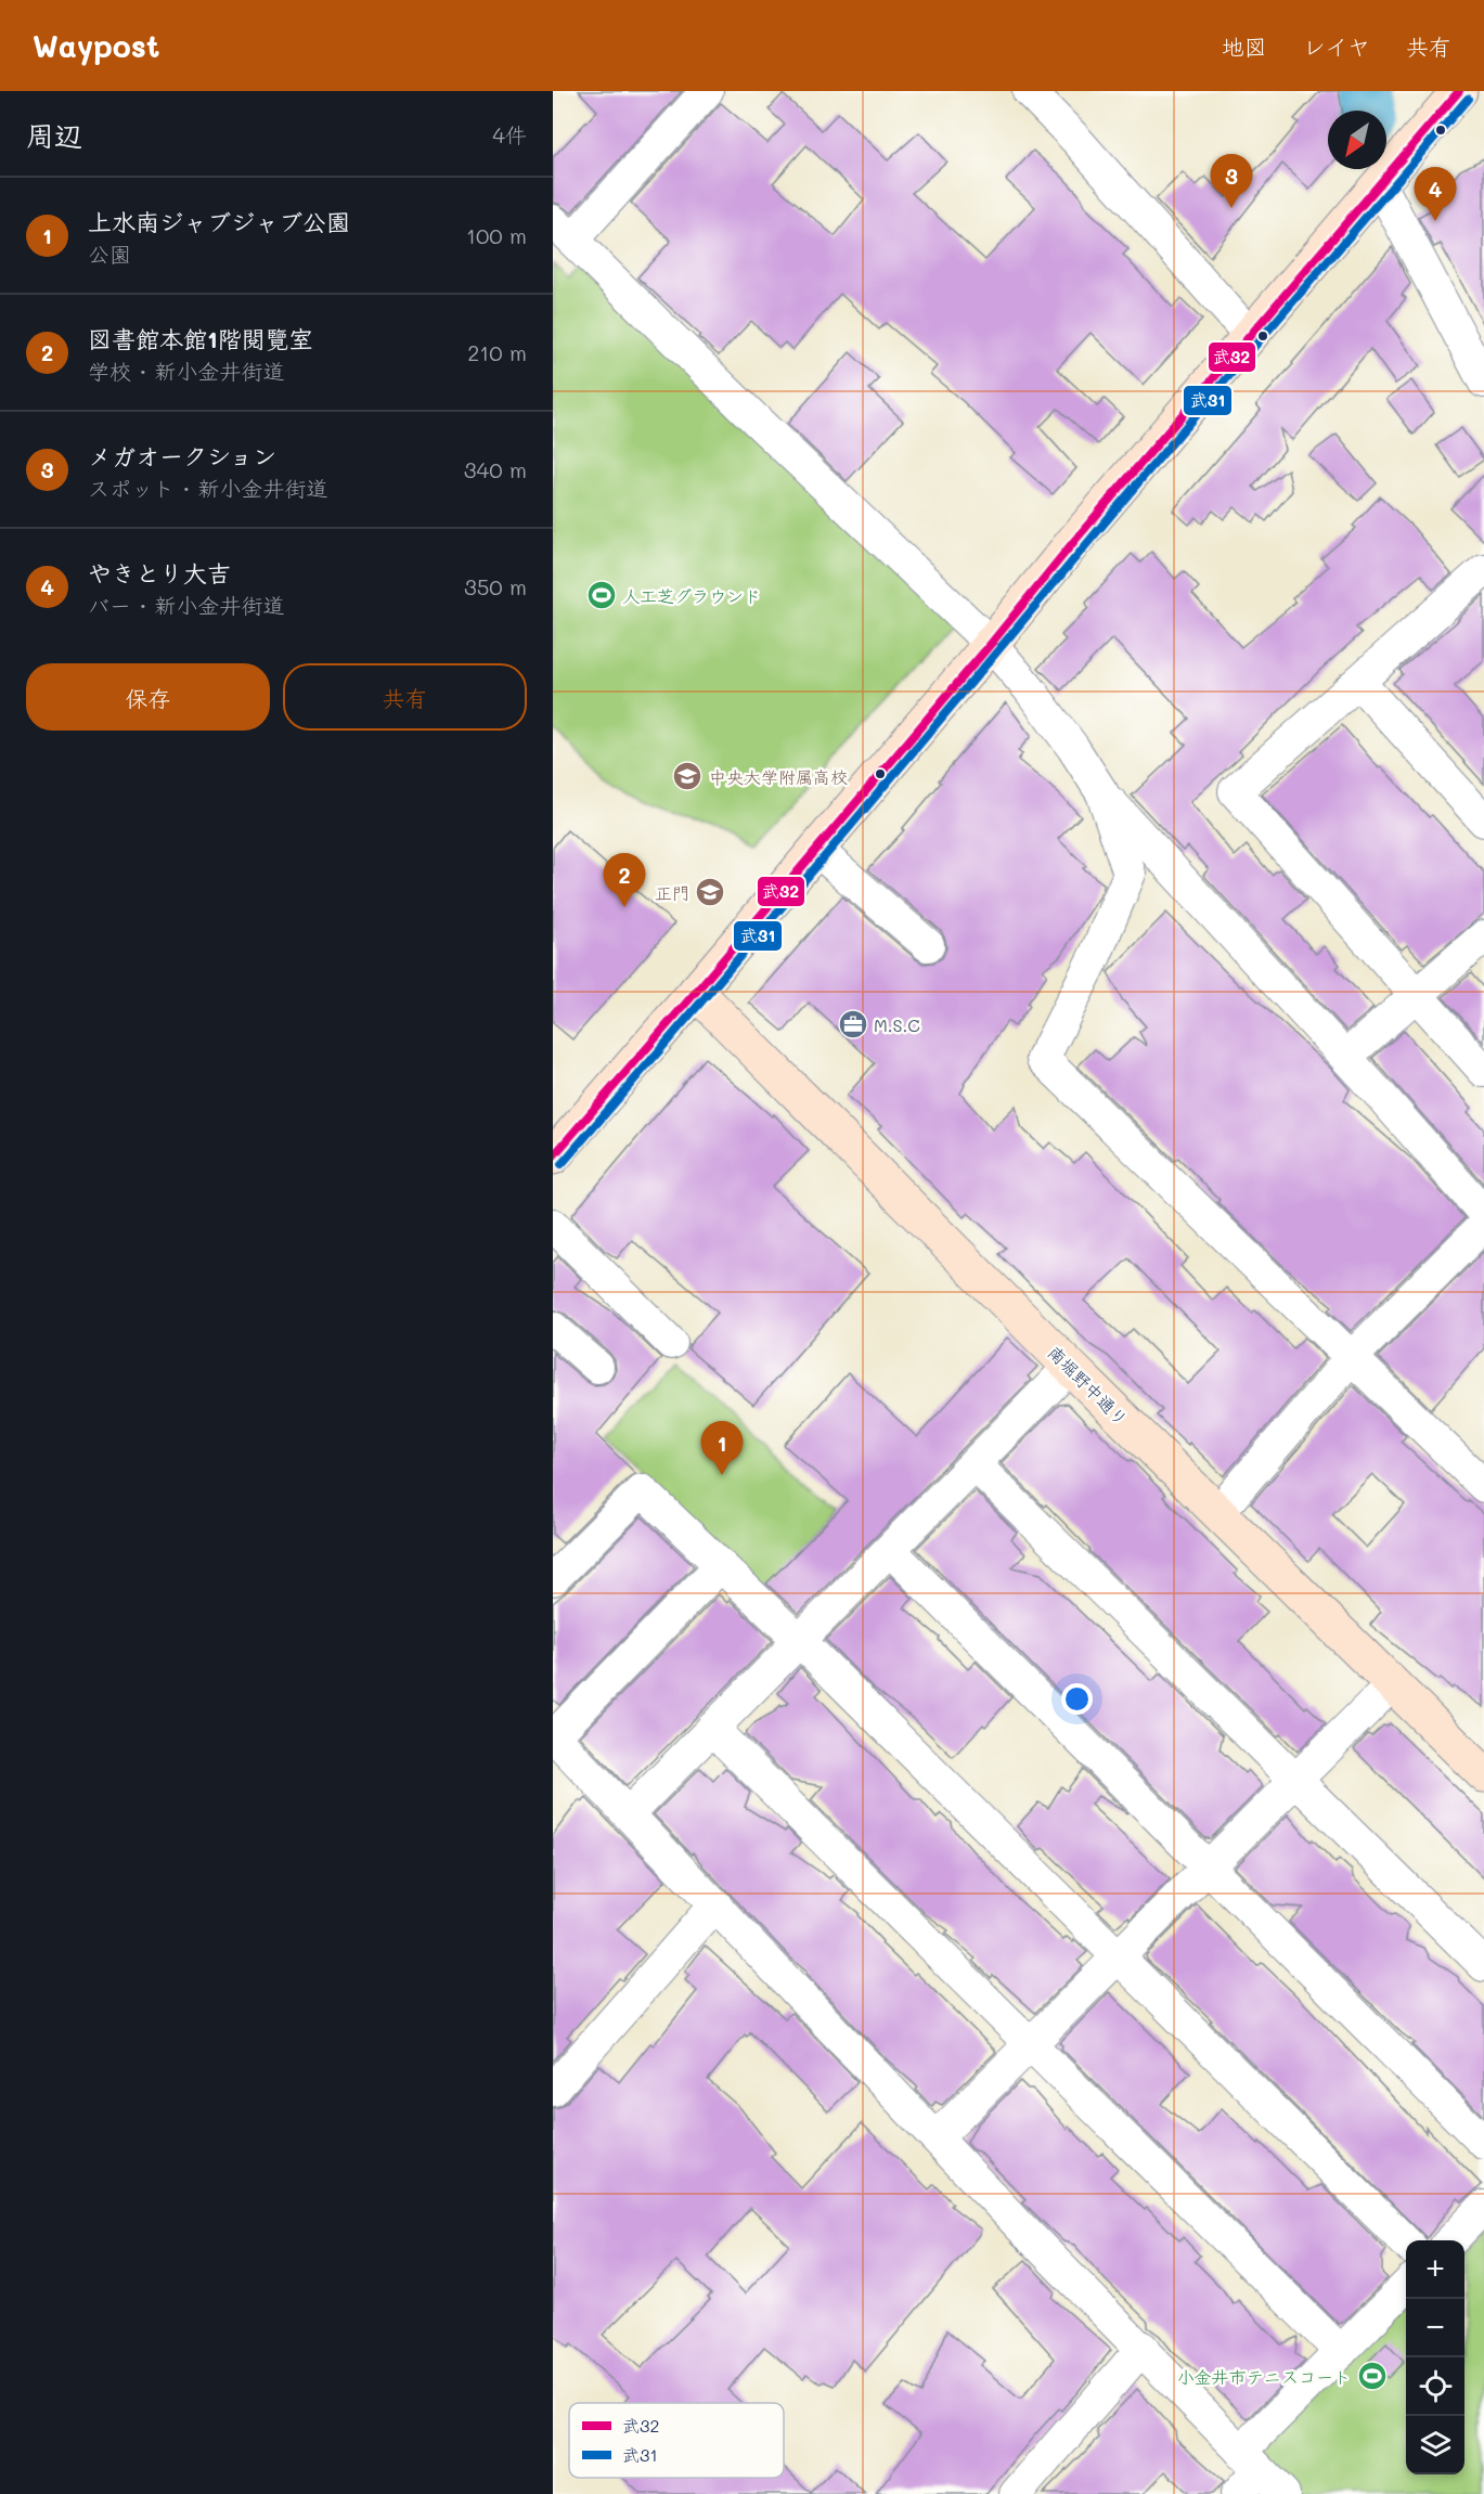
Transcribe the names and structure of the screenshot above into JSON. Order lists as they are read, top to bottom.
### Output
{
  "streets": {
    "main road": ["南堀野中通り"]
  },
  "places": {
    "sports": ["人工芝グラウンド", "小金井市テニスコート"],
    "school or university": ["中央大学附属高校", "正門"],
    "office": ["M.S.C"]
  },
  "lines": ["transit line 武32", "transit line 武31"],
  "legend": ["武32", "武31"],
  "north": "bottom left",
  "page": {
    "header": "Waypost",
    "nav": ["地図", "レイヤ", "共有"],
    "heading": ["周辺", "4件"],
    "pins": [
      "3",
      "4",
      "2",
      "1"
    ],
    "list": [
      {
        "mark": "1",
        "name": "上水南ジャブジャブ公園",
        "note": "公園",
        "value": "100 m"
      },
      {
        "mark": "2",
        "name": "図書館本館1階閱覽室",
        "note": "学校 · 新小金井街道",
        "value": "210 m"
      },
      {
        "mark": "3",
        "name": "メガオークション",
        "note": "スポット · 新小金井街道",
        "value": "340 m"
      },
      {
        "mark": "4",
        "name": "やきとり大吉",
        "note": "バー · 新小金井街道",
        "value": "350 m"
      }
    ],
    "buttons": ["保存", "共有"],
    "map_buttons": ["+", "−"]
  }
}
